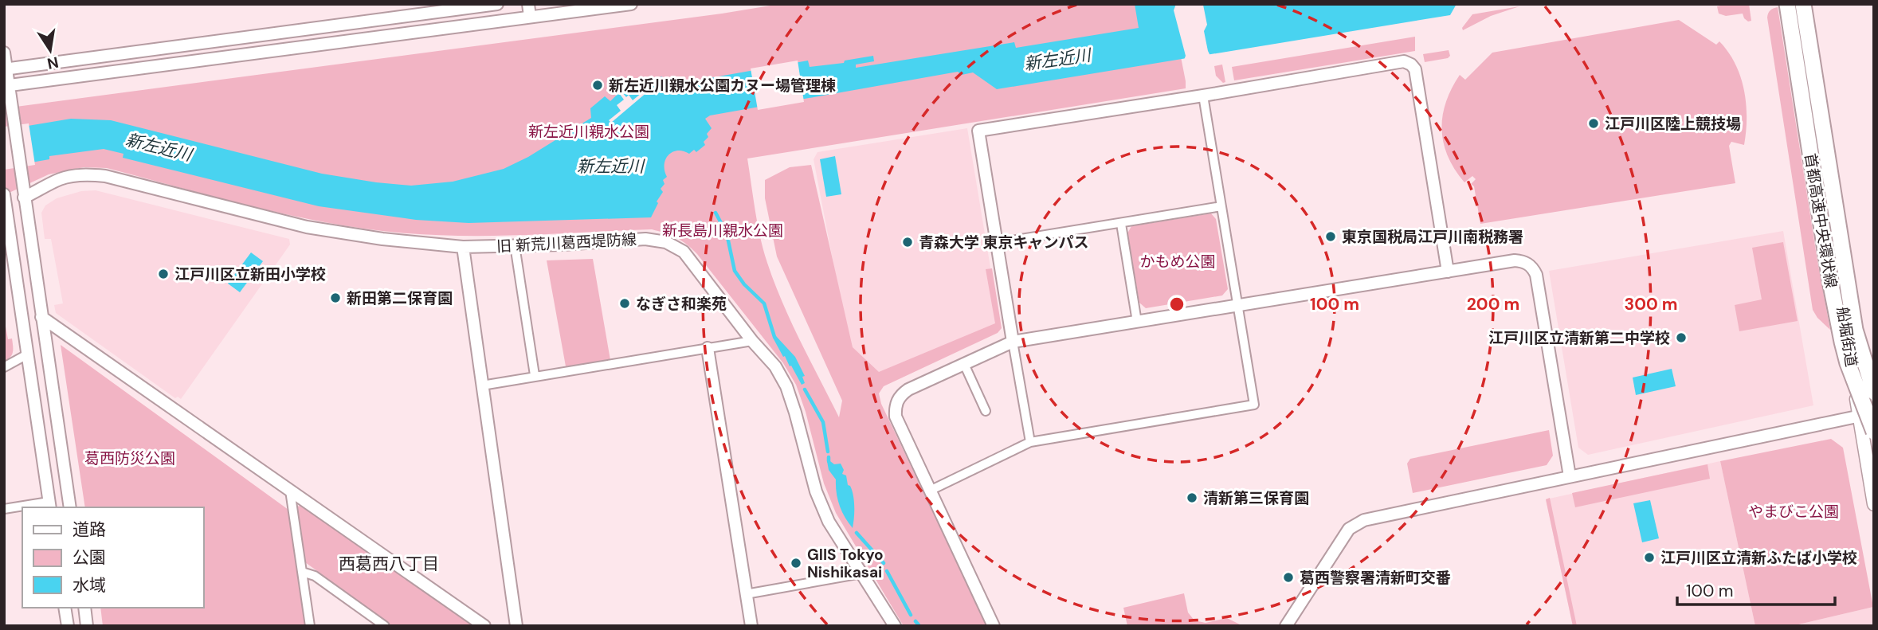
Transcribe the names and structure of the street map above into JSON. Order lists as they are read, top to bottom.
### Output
{
  "streets": {
    "highway": ["首都高速中央環状線"],
    "main road": ["船堀街道"],
    "street": ["旧 新荒川葛西堤防線"]
  },
  "districts": ["西葛西八丁目"],
  "water": ["新左近川"],
  "parks": [
    "新左近川親水公園",
    "新長島川親水公園",
    "かもめ公園",
    "葛西防災公園",
    "やまびこ公園"
  ],
  "places": [
    "新左近川親水公園カヌー場管理棟",
    "江戸川区陸上競技場",
    "東京国税局江戸川南税務署",
    "青森大学 東京キャンパス",
    "江戸川区立新田小学校",
    "新田第二保育園",
    "なぎさ和楽苑",
    "江戸川区立清新第二中学校",
    "清新第三保育園",
    "江戸川区立清新ふたば小学校",
    "GIIS Tokyo Nishikasai",
    "葛西警察署清新町交番"
  ],
  "legend": ["道路", "公園", "水域"],
  "scale_bar": "100 m",
  "north": "bottom",
  "rings": ["100 m", "200 m", "300 m"]
}
